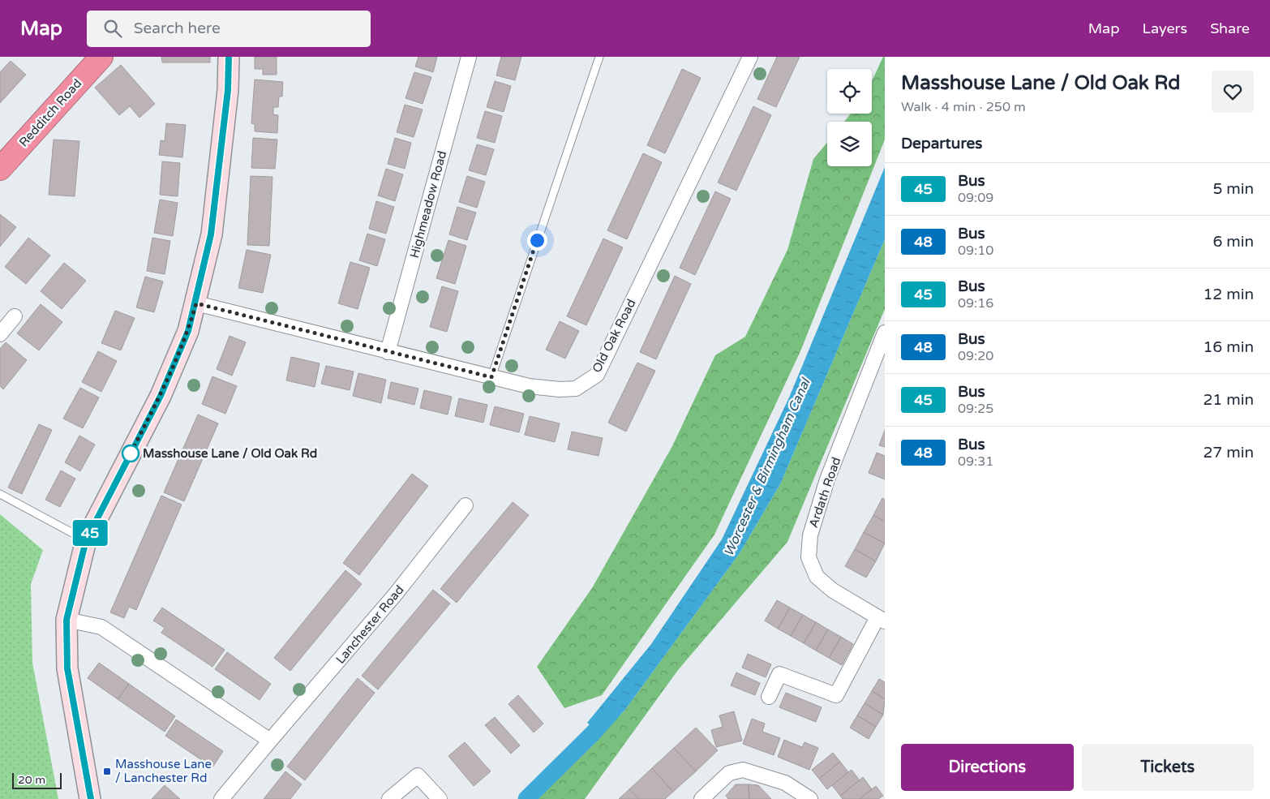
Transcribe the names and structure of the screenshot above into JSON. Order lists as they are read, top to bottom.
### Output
{
  "streets": {
    "highway": ["Redditch Road"],
    "street": [
      "Highmeadow Road",
      "Old Oak Road",
      "Ardath Road",
      "Lanchester Road"
    ]
  },
  "crossings": [
    ["Highmeadow Road", "Old Oak Road"]
  ],
  "water": ["Worcester & Birmingham Canal"],
  "places": {
    "other": ["Masshouse Lane / Old Oak Rd"],
    "transit": ["Masshouse Lane / Lanchester Rd"]
  },
  "lines": ["bus line 45"],
  "scale_bar": "20 m",
  "page": {
    "header": "Map",
    "search": "Search here",
    "nav": ["Map", "Layers", "Share"],
    "on_map": "45",
    "heading": [
      ["Masshouse Lane / Old Oak Rd", "Walk · 4 min · 250 m"],
      "Departures"
    ],
    "list": [
      {
        "mark": "45",
        "name": "Bus",
        "note": "09:09",
        "value": "5 min"
      },
      {
        "mark": "48",
        "name": "Bus",
        "note": "09:10",
        "value": "6 min"
      },
      {
        "mark": "45",
        "name": "Bus",
        "note": "09:16",
        "value": "12 min"
      },
      {
        "mark": "48",
        "name": "Bus",
        "note": "09:20",
        "value": "16 min"
      },
      {
        "mark": "45",
        "name": "Bus",
        "note": "09:25",
        "value": "21 min"
      },
      {
        "mark": "48",
        "name": "Bus",
        "note": "09:31",
        "value": "27 min"
      }
    ],
    "buttons": ["Directions", "Tickets"],
    "scale": "20 m"
  }
}
